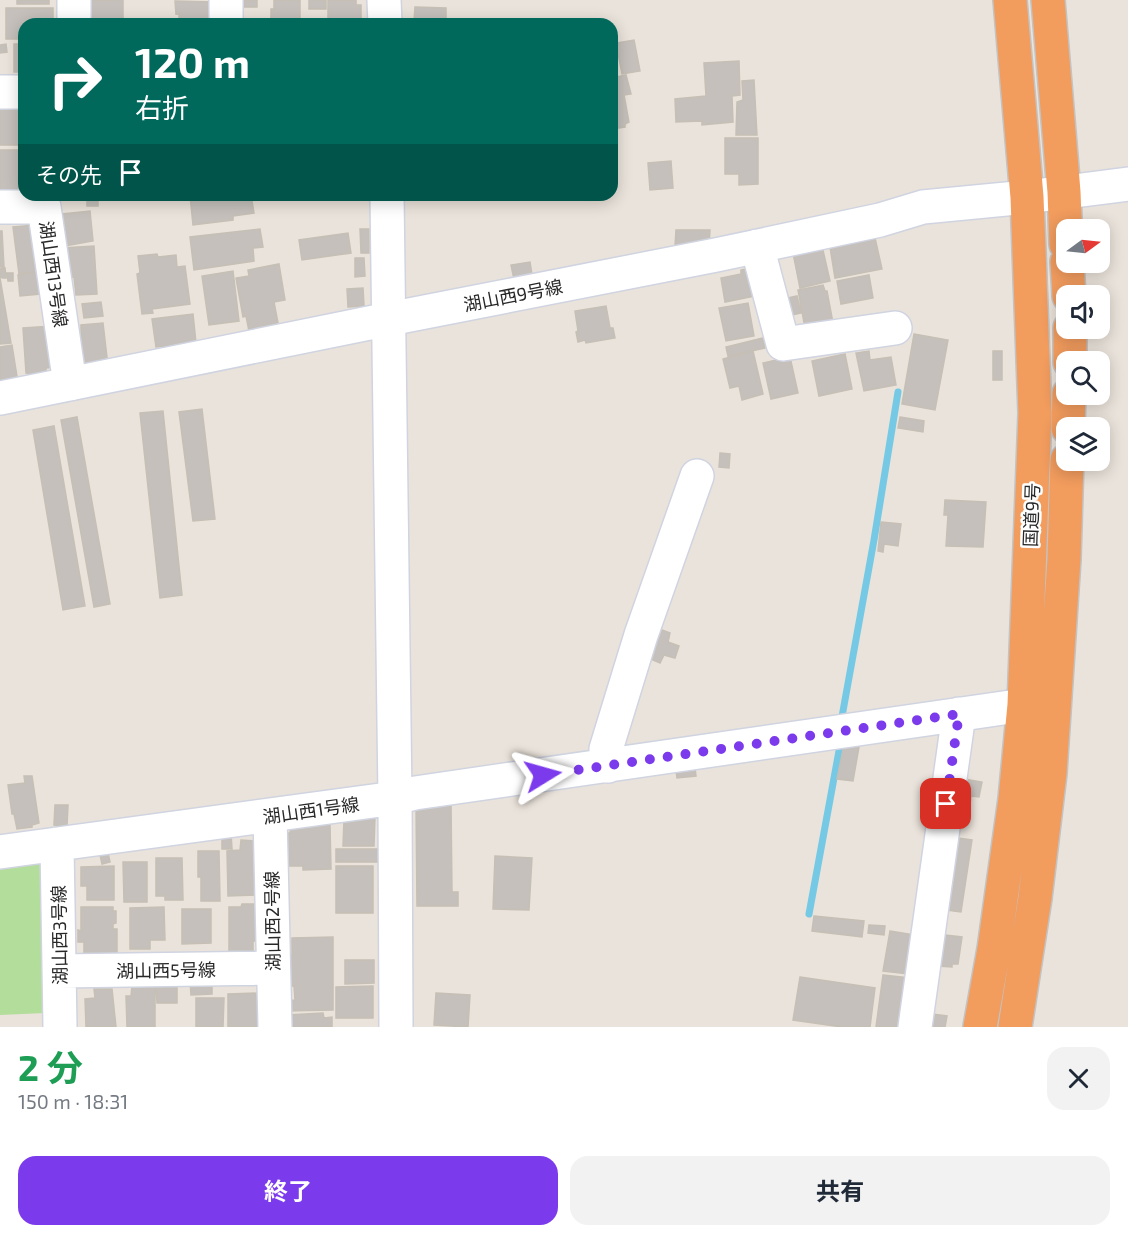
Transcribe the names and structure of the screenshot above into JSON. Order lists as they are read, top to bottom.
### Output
{
  "streets": {
    "highway": ["国道9号"],
    "street": [
      "湖山西13号線",
      "湖山西9号線",
      "湖山西1号線",
      "湖山西2号線",
      "湖山西3号線",
      "湖山西5号線"
    ]
  },
  "crossings": [
    ["湖山西13号線", "湖山西9号線"],
    ["湖山西9号線", "国道9号"],
    ["国道9号", "湖山西1号線"],
    ["湖山西1号線", "湖山西2号線"],
    ["湖山西1号線", "湖山西3号線"],
    ["湖山西2号線", "湖山西5号線"],
    ["湖山西3号線", "湖山西5号線"]
  ],
  "north": "right",
  "page": {
    "turn": ["120 m", "右折"],
    "then": "その先",
    "heading": ["2 分", "150 m · 18:31"],
    "buttons": ["終了", "共有"]
  }
}
